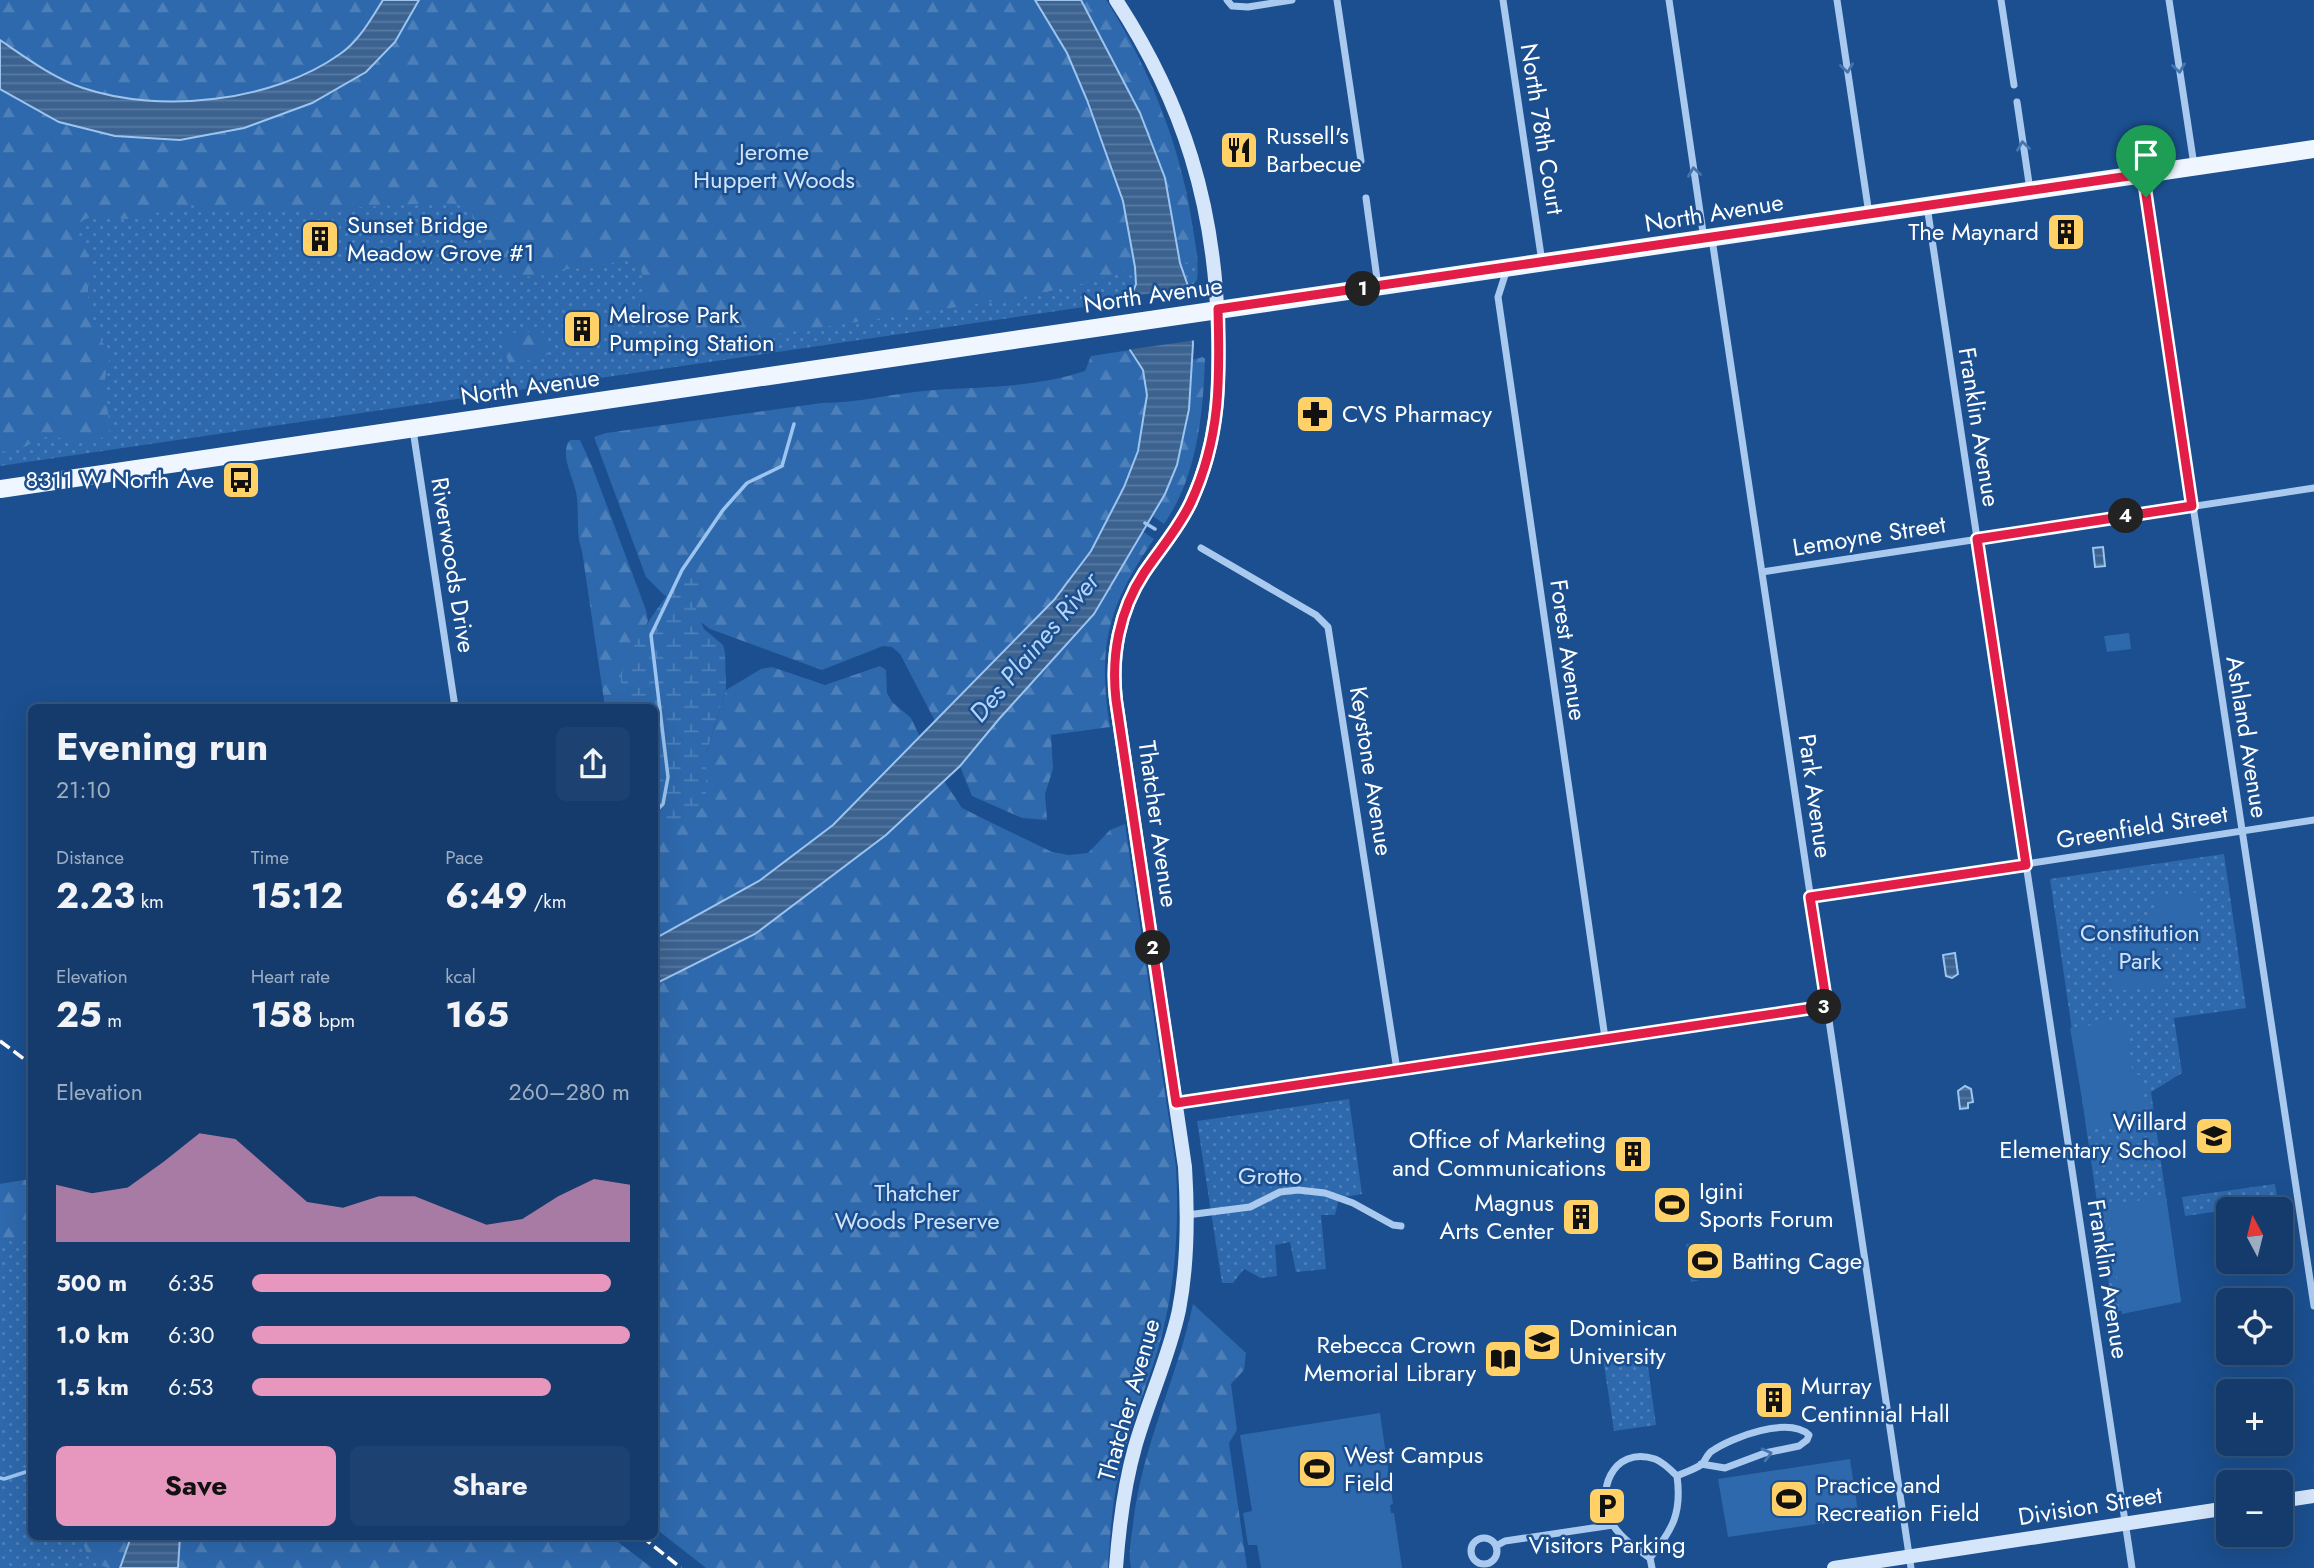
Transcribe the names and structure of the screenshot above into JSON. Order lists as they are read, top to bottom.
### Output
{
  "streets": {
    "main road": ["North Avenue"],
    "street": [
      "North 78th Court",
      "Franklin Avenue",
      "Lemoyne Street",
      "Riverwoods Drive",
      "Forest Avenue",
      "Ashland Avenue",
      "Keystone Avenue",
      "Park Avenue",
      "Thatcher Avenue",
      "Greenfield Street",
      "Division Street"
    ]
  },
  "crossings": [
    ["North 78th Court", "North Avenue"],
    ["North Avenue", "Franklin Avenue"],
    ["North Avenue", "Riverwoods Drive"],
    ["North Avenue", "Forest Avenue"],
    ["North Avenue", "Ashland Avenue"],
    ["North Avenue", "Park Avenue"],
    ["North Avenue", "Thatcher Avenue"],
    ["Franklin Avenue", "Lemoyne Street"],
    ["Franklin Avenue", "Greenfield Street"],
    ["Franklin Avenue", "Division Street"],
    ["Lemoyne Street", "Ashland Avenue"],
    ["Lemoyne Street", "Park Avenue"],
    ["Ashland Avenue", "Greenfield Street"],
    ["Park Avenue", "Greenfield Street"],
    ["Park Avenue", "Division Street"]
  ],
  "water": ["Des Plaines River"],
  "parks": [
    "Jerome Huppert Woods",
    "Constitution Park",
    "Grotto",
    "Thatcher Woods Preserve"
  ],
  "places": {
    "restaurant": ["Russell's Barbecue"],
    "building": [
      "The Maynard",
      "Sunset Bridge Meadow Grove #1",
      "Melrose Park Pumping Station",
      "Office of Marketing and Communications",
      "Magnus Arts Center",
      "Murray Centinnial Hall"
    ],
    "pharmacy": ["CVS Pharmacy"],
    "bus stop": ["8311 W North Ave"],
    "school or university": ["Willard Elementary School", "Dominican University"],
    "sports": [
      "Igini Sports Forum",
      "Batting Cage",
      "West Campus Field",
      "Practice and Recreation Field"
    ],
    "library": ["Rebecca Crown Memorial Library"],
    "parking": ["Visitors Parking"]
  },
  "north": "top",
  "page": {
    "pins": [
      "1",
      "4",
      "2",
      "3"
    ],
    "heading": ["Evening run", "21:10"],
    "stats": [
      ["Distance", "2.23 km"],
      ["Time", "15:12"],
      ["Pace", "6:49 /km"],
      ["Elevation", "25 m"],
      ["Heart rate", "158 bpm"],
      ["kcal", "165"]
    ],
    "chart": ["Elevation", "260–280 m"],
    "map_buttons": ["+", "−"],
    "list": [
      {
        "name": "500 m",
        "note": "6:35"
      },
      {
        "name": "1.0 km",
        "note": "6:30"
      },
      {
        "name": "1.5 km",
        "note": "6:53"
      }
    ],
    "buttons": ["Save", "Share"]
  }
}
